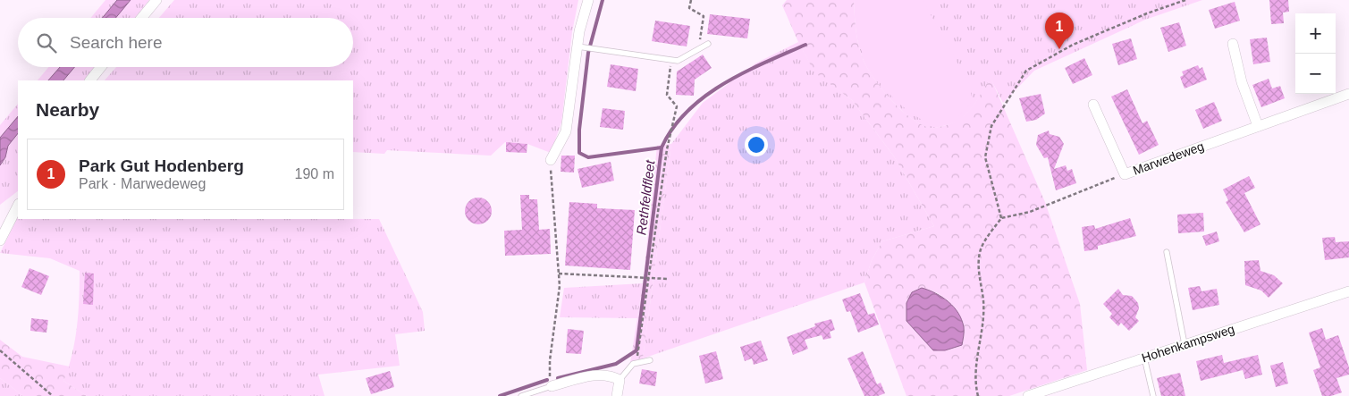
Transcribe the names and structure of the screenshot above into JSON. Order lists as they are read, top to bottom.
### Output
{
  "streets": {
    "street": ["Marwedeweg", "Hohenkampsweg"]
  },
  "water": ["Rethfeldfleet"],
  "page": {
    "pins": "1",
    "map_buttons": ["+", "−"],
    "search": "Search here",
    "heading": "Nearby",
    "list": [
      {
        "mark": "1",
        "name": "Park Gut Hodenberg",
        "note": "Park · Marwedeweg",
        "value": "190 m"
      }
    ]
  }
}
